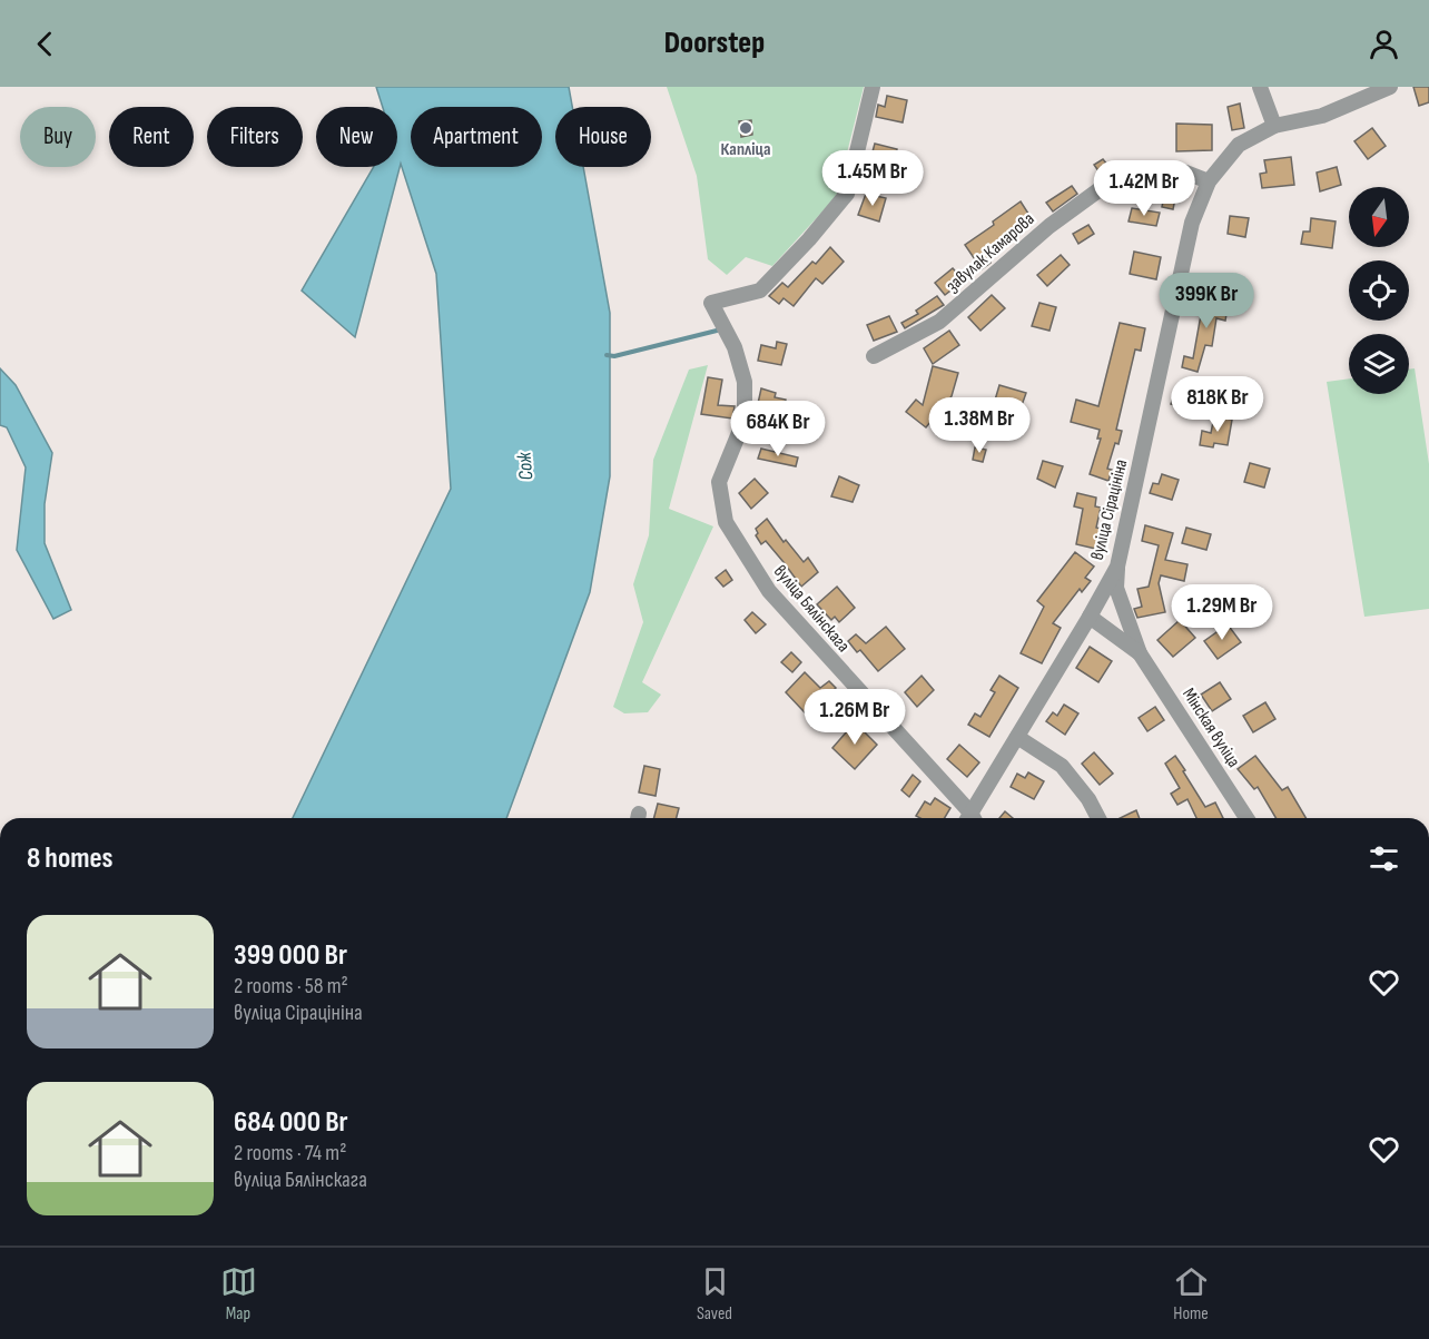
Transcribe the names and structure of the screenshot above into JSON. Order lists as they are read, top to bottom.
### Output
{
  "streets": {
    "street": [
      "завулак Камарова",
      "вуліца Сірацініна",
      "вуліца Бялінскага",
      "Мінская вуліца"
    ]
  },
  "crossings": [
    ["завулак Камарова", "вуліца Сірацініна"],
    ["вуліца Сірацініна", "Мінская вуліца"]
  ],
  "water": ["Сож"],
  "places": ["Капліца"],
  "north": "bottom",
  "page": {
    "header": "Doorstep",
    "chip": [
      "Buy",
      "Rent",
      "Filters",
      "New",
      "Apartment",
      "House"
    ],
    "price": [
      "1.45M Br",
      "1.42M Br",
      "399K Br",
      "818K Br",
      "1.38M Br",
      "684K Br",
      "1.29M Br",
      "1.26M Br"
    ],
    "heading": "8 homes",
    "list": [
      {
        "name": "399 000 Br",
        "note": "2 rooms · 58 m² · вуліца Сірацініна"
      },
      {
        "name": "684 000 Br",
        "note": "2 rooms · 74 m² · вуліца Бялінскага"
      }
    ],
    "tabs": ["Map", "Saved", "Home"]
  }
}
